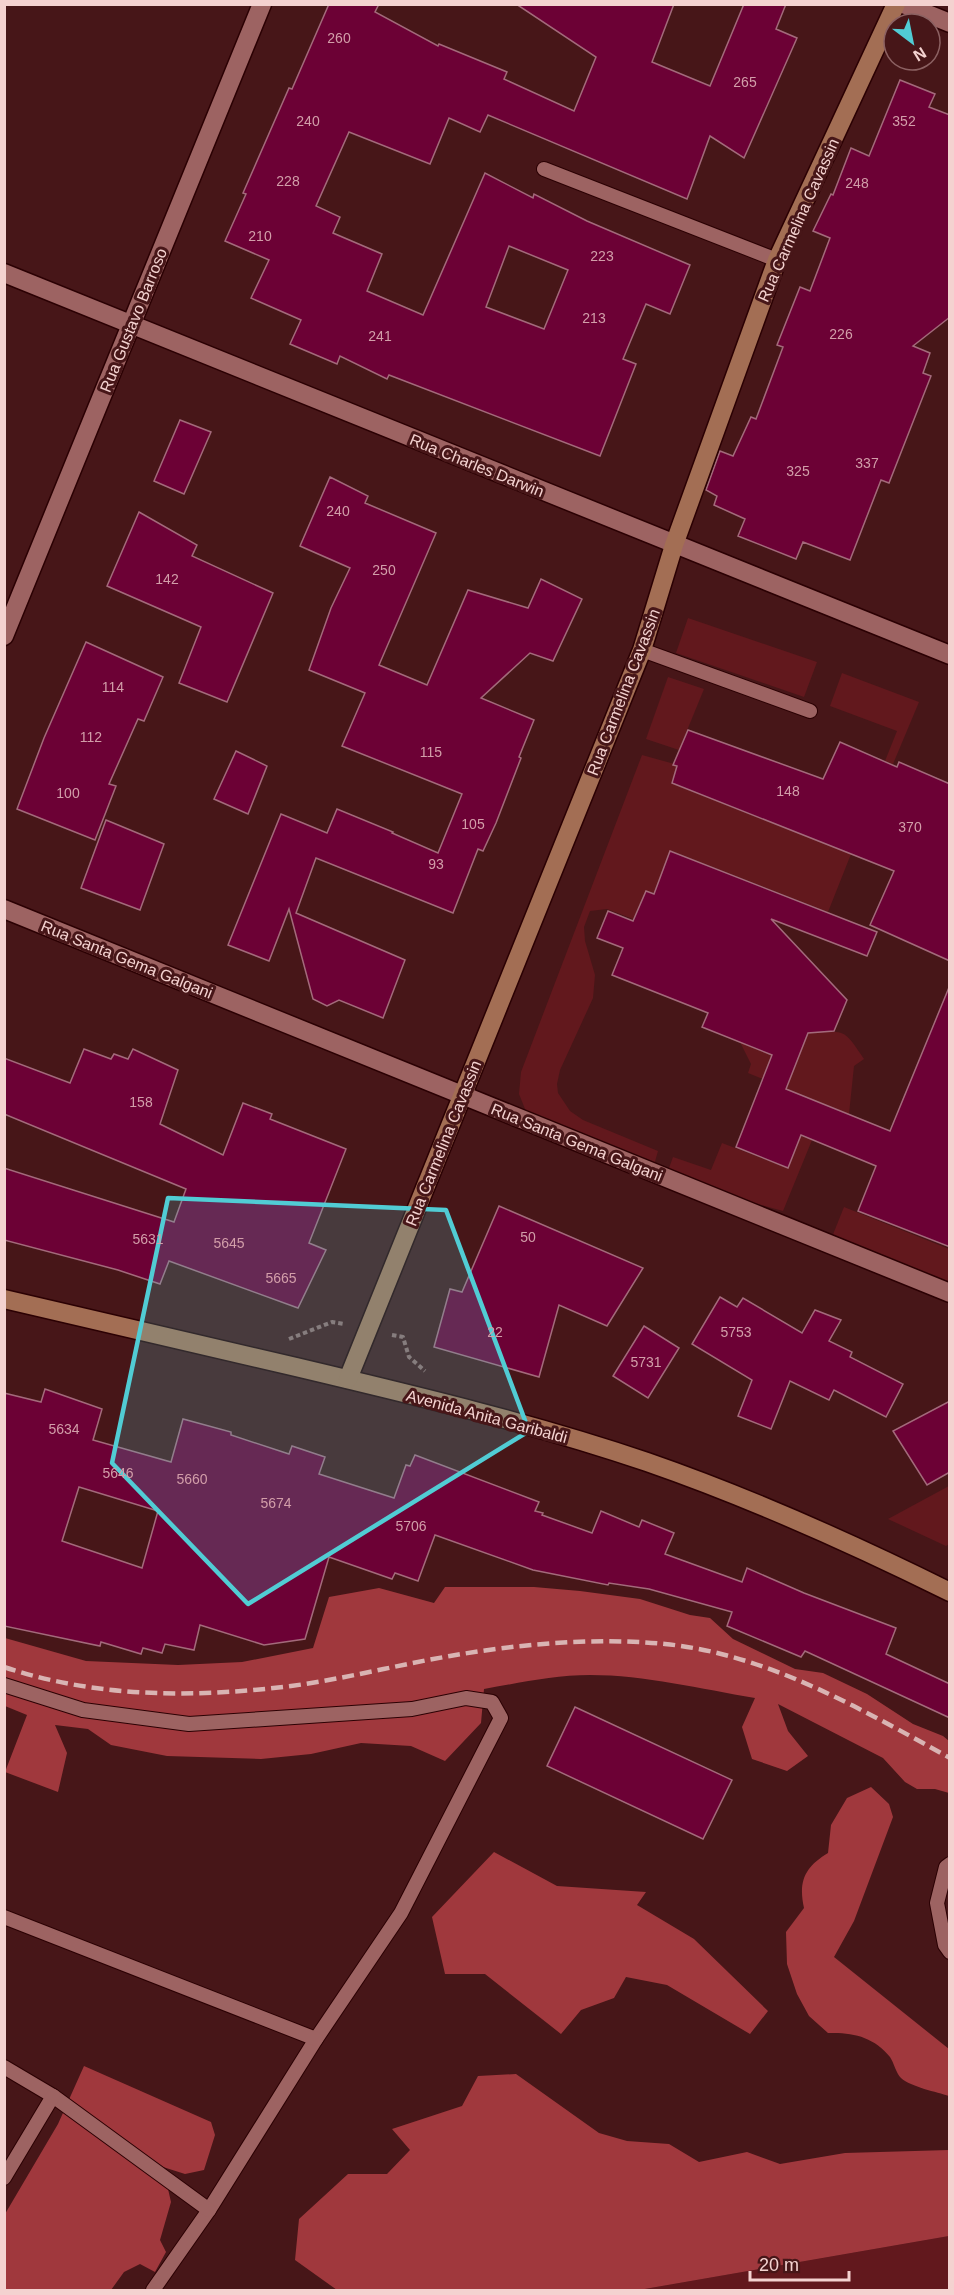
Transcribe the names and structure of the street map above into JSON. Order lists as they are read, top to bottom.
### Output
{
  "streets": {
    "main road": ["Rua Carmelina Cavassin", "Avenida Anita Garibaldi"],
    "street": ["Rua Gustavo Barroso", "Rua Charles Darwin", "Rua Santa Gema Galgani"]
  },
  "crossings": [
    ["Rua Carmelina Cavassin", "Rua Charles Darwin"],
    ["Rua Carmelina Cavassin", "Rua Santa Gema Galgani"],
    ["Rua Carmelina Cavassin", "Avenida Anita Garibaldi"],
    ["Rua Gustavo Barroso", "Rua Charles Darwin"]
  ],
  "house_numbers": [
    "260",
    "265",
    "240",
    "352",
    "228",
    "248",
    "210",
    "223",
    "213",
    "226",
    "241",
    "337",
    "325",
    "240",
    "250",
    "142",
    "114",
    "112",
    "115",
    "148",
    "100",
    "105",
    "370",
    "93",
    "158",
    "50",
    "5631",
    "5645",
    "5665",
    "22",
    "5753",
    "5731",
    "5634",
    "5646",
    "5660",
    "5674",
    "5706"
  ],
  "scale_bar": "20 m",
  "north": "bottom right"
}
